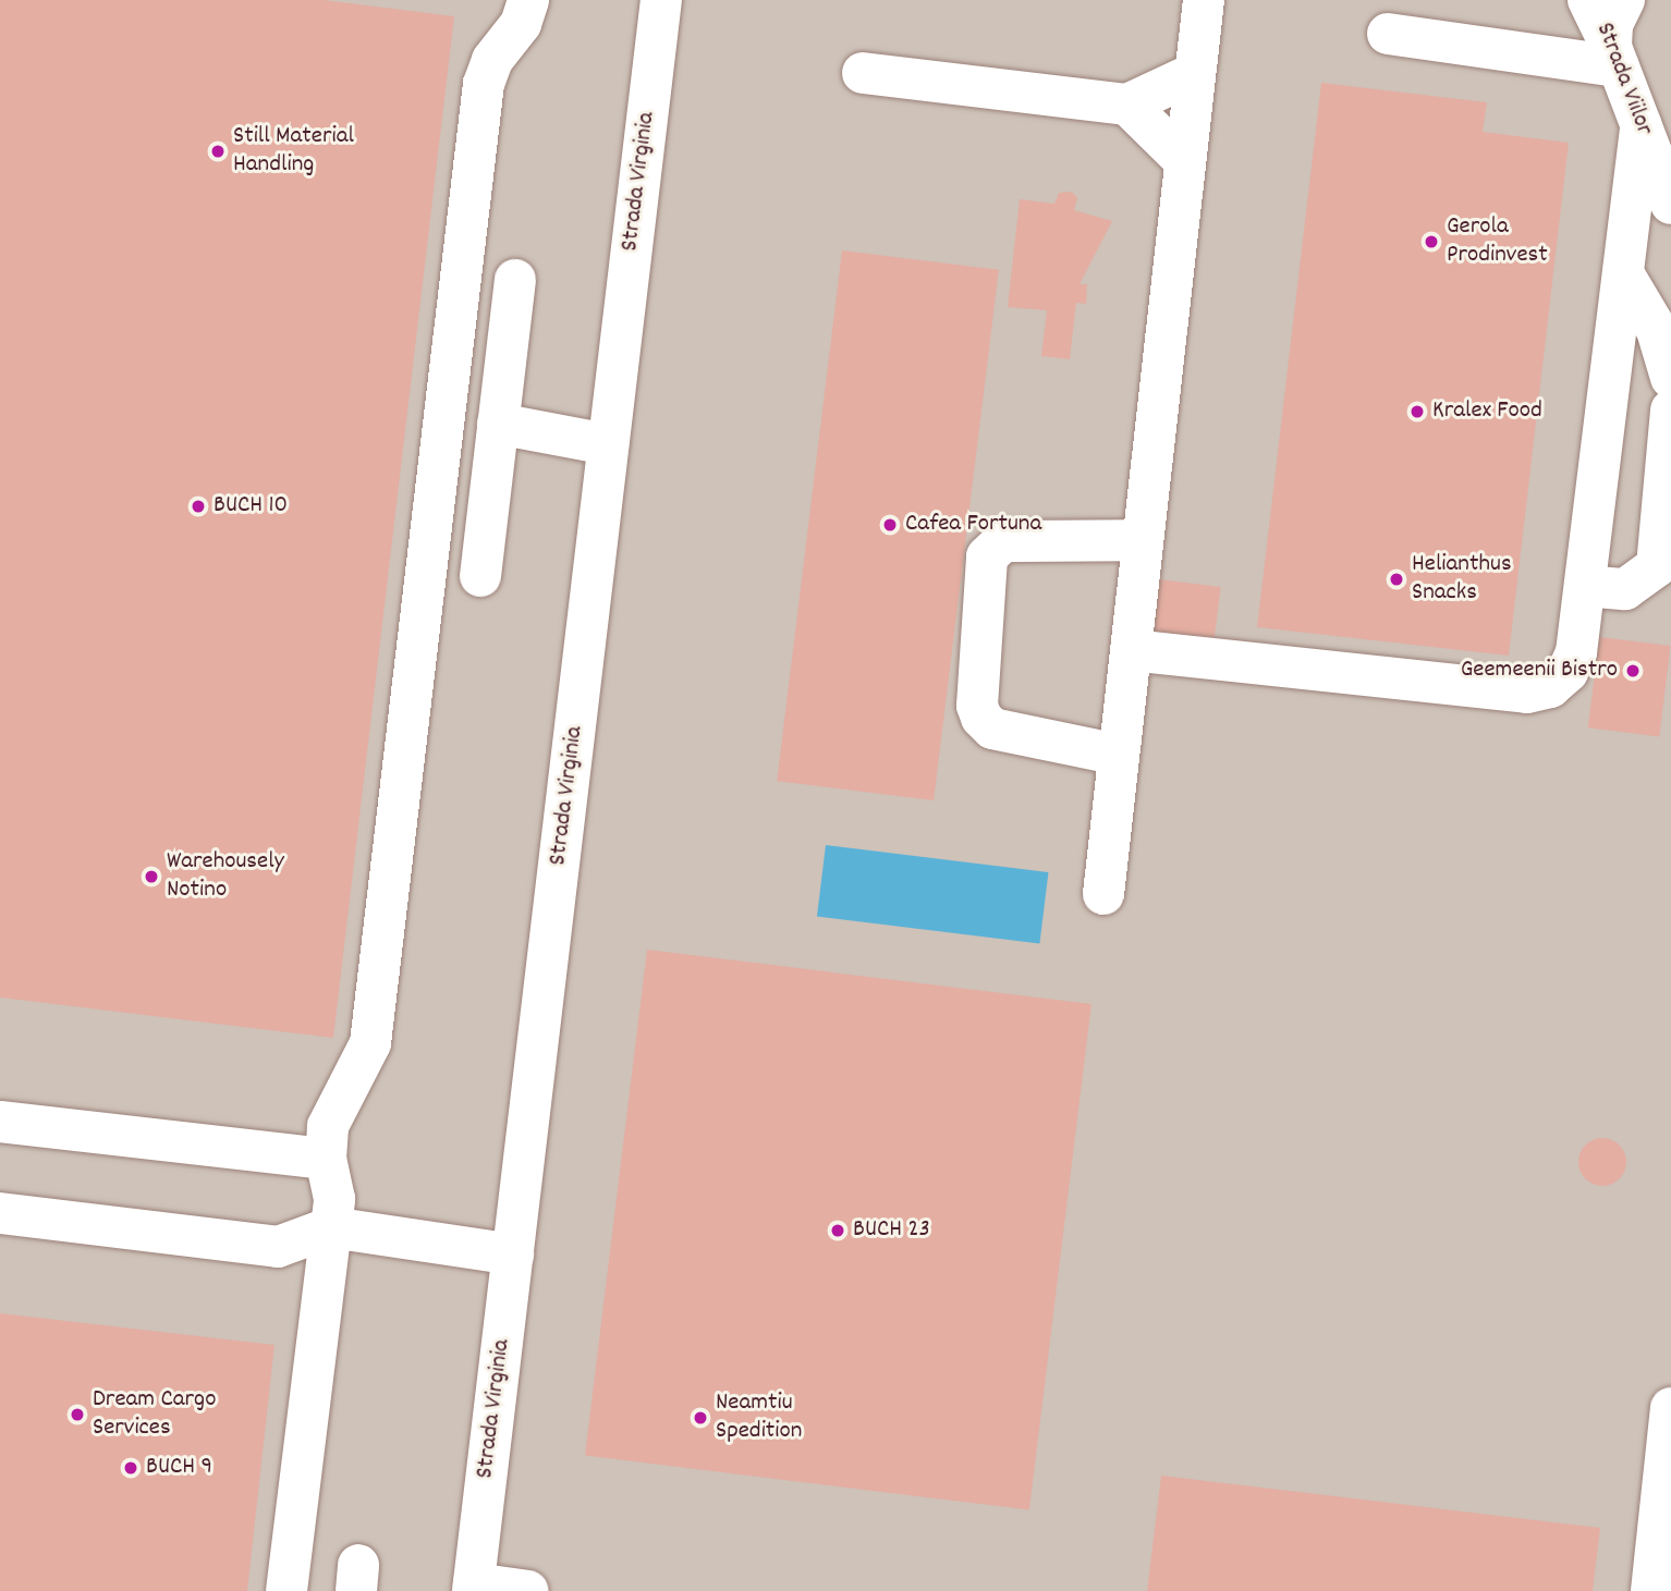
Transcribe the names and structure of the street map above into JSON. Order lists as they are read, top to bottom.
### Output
{
  "streets": {
    "street": ["Strada Viilor", "Strada Virginia"]
  },
  "places": [
    "Still Material Handling",
    "Gerola Prodinvest",
    "Kralex Food",
    "BUCH 10",
    "Cafea Fortuna",
    "Helianthus Snacks",
    "Geemeenii Bistro",
    "Warehousely Notino",
    "BUCH 23",
    "Dream Cargo Services",
    "Neamtiu Spedition",
    "BUCH 9"
  ]
}
